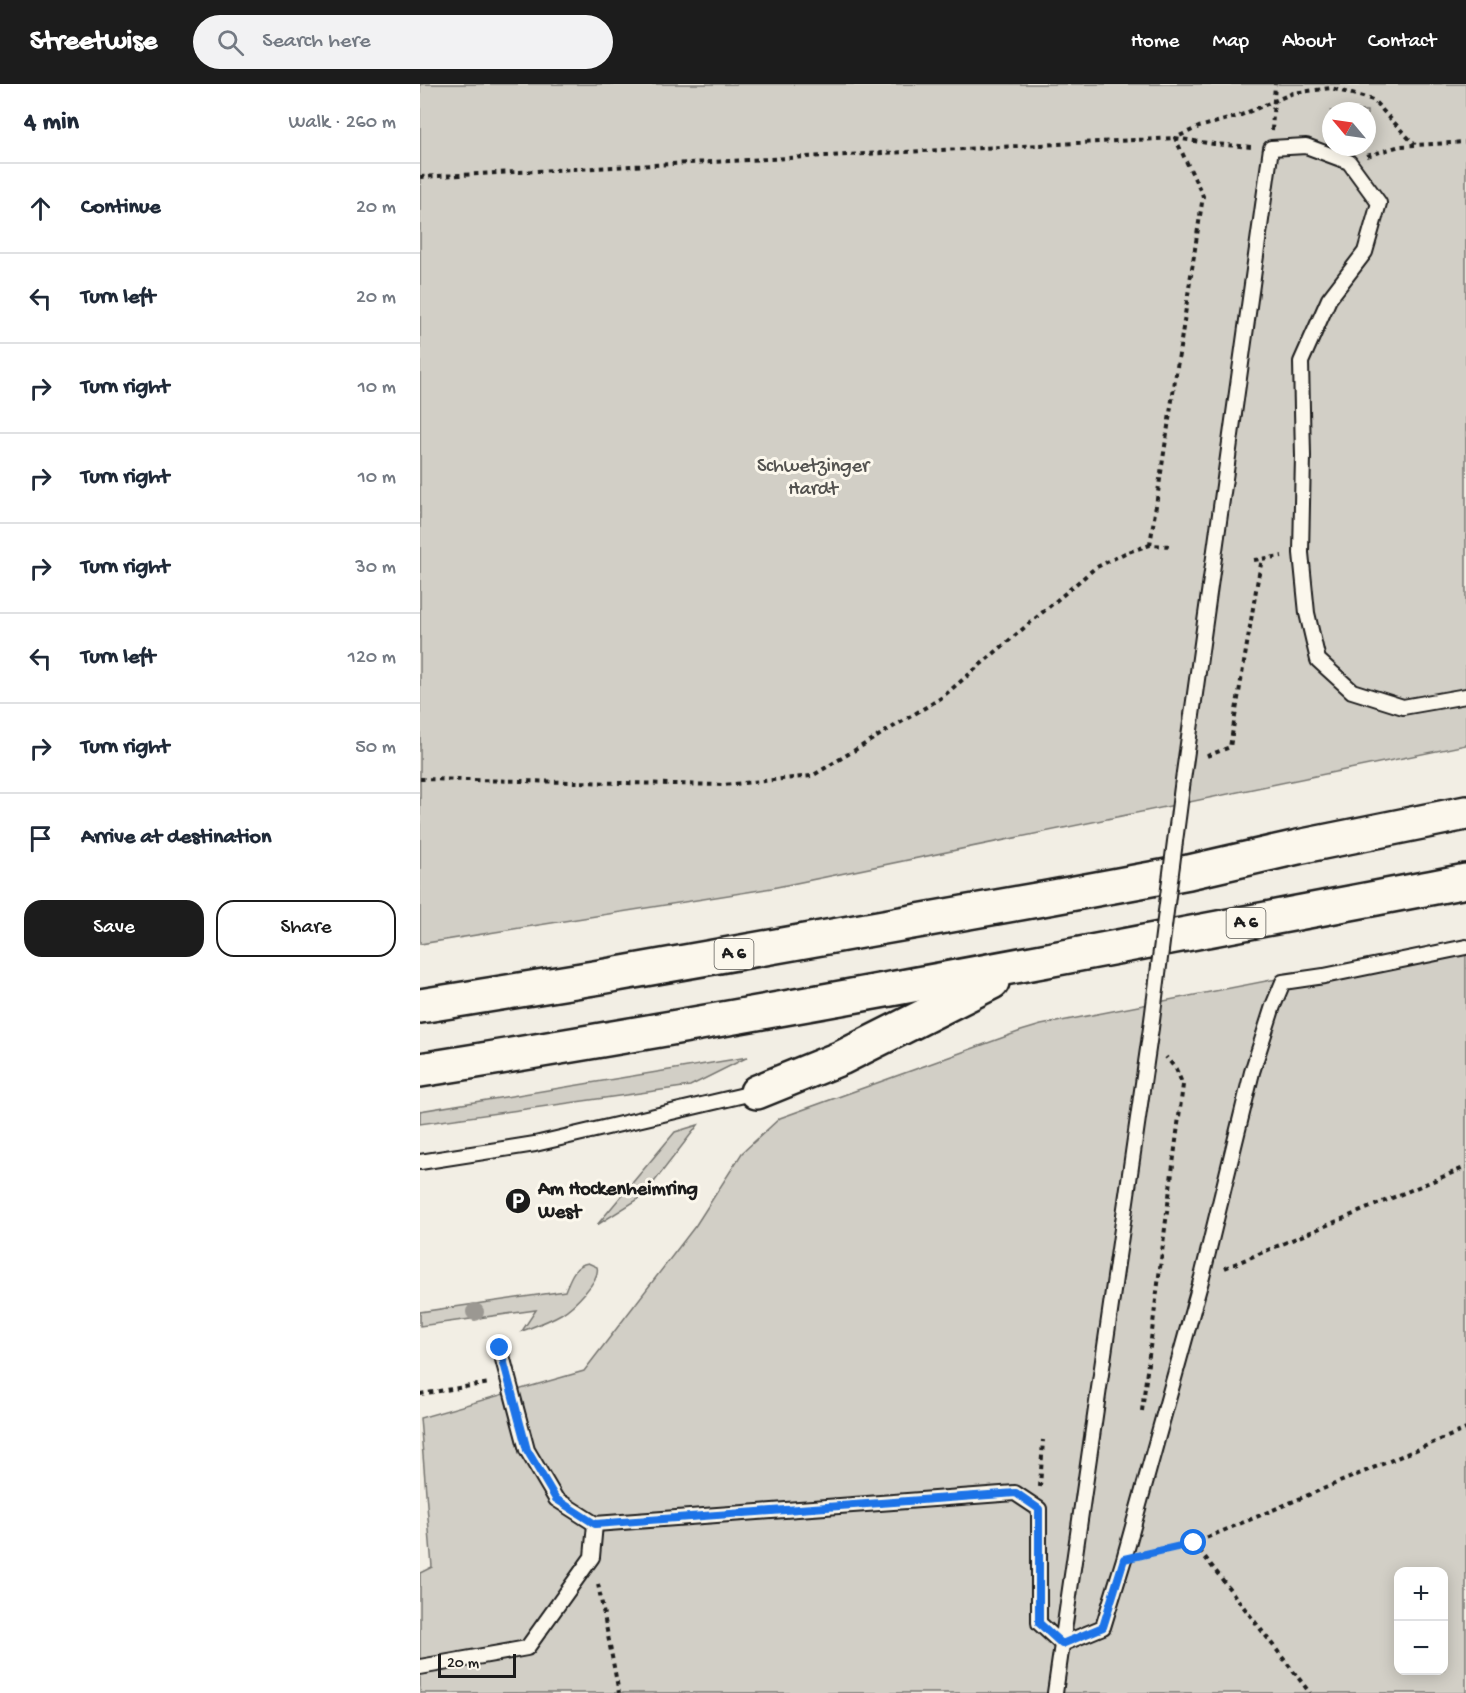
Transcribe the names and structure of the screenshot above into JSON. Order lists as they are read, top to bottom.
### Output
{
  "streets": {
    "highway": ["A 6"]
  },
  "parks": ["Schwetzinger Hardt"],
  "places": {
    "parking": ["Am Hockenheimring West"]
  },
  "scale_bar": "20 m",
  "north": "top left",
  "page": {
    "header": "Streetwise",
    "search": "Search here",
    "nav": [
      "Home",
      "Map",
      "About",
      "Contact"
    ],
    "heading": ["4 min", "Walk · 260 m"],
    "list": [
      ["Continue", "20 m"],
      ["Turn left", "20 m"],
      ["Turn right", "10 m"],
      ["Turn right", "10 m"],
      ["Turn right", "30 m"],
      ["Turn left", "120 m"],
      ["Turn right", "50 m"],
      "Arrive at destination"
    ],
    "buttons": ["Save", "Share"],
    "map_buttons": ["+", "−"],
    "scale": "20 m"
  }
}
